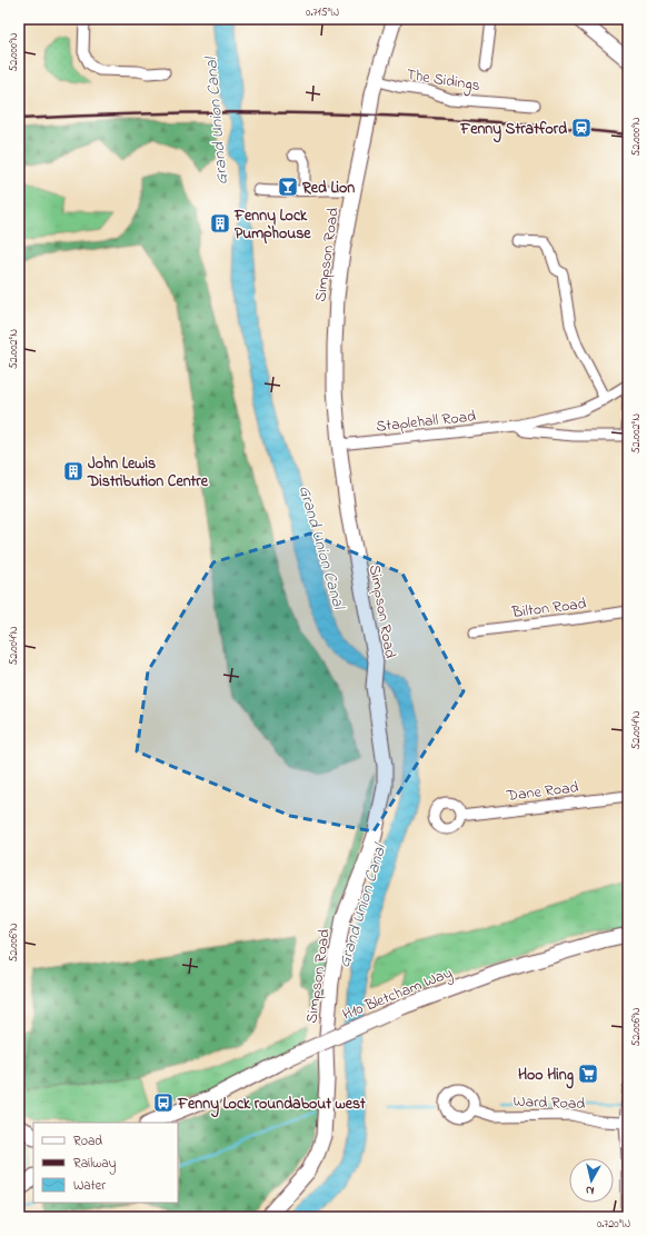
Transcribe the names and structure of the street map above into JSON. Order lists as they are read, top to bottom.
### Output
{
  "streets": {
    "street": [
      "The Sidings",
      "Simpson Road",
      "Staplehall Road",
      "Bilton Road",
      "Dane Road",
      "H10 Bletcham Way",
      "Ward Road"
    ]
  },
  "crossings": [
    ["The Sidings", "Simpson Road"],
    ["Simpson Road", "Staplehall Road"]
  ],
  "water": ["Grand Union Canal"],
  "places": {
    "station": ["Fenny Stratford"],
    "bar": ["Red Lion"],
    "building": ["Fenny Lock Pumphouse", "John Lewis Distribution Centre"],
    "supermarket": ["Hoo Hing"],
    "bus stop": ["Fenny Lock roundabout west"]
  },
  "legend": ["Road", "Railway", "Water"],
  "north": "bottom",
  "coordinates": [
    "0.715°W",
    "52.000°N",
    "52.002°N",
    "52.004°N",
    "52.006°N",
    "0.720°W"
  ]
}
